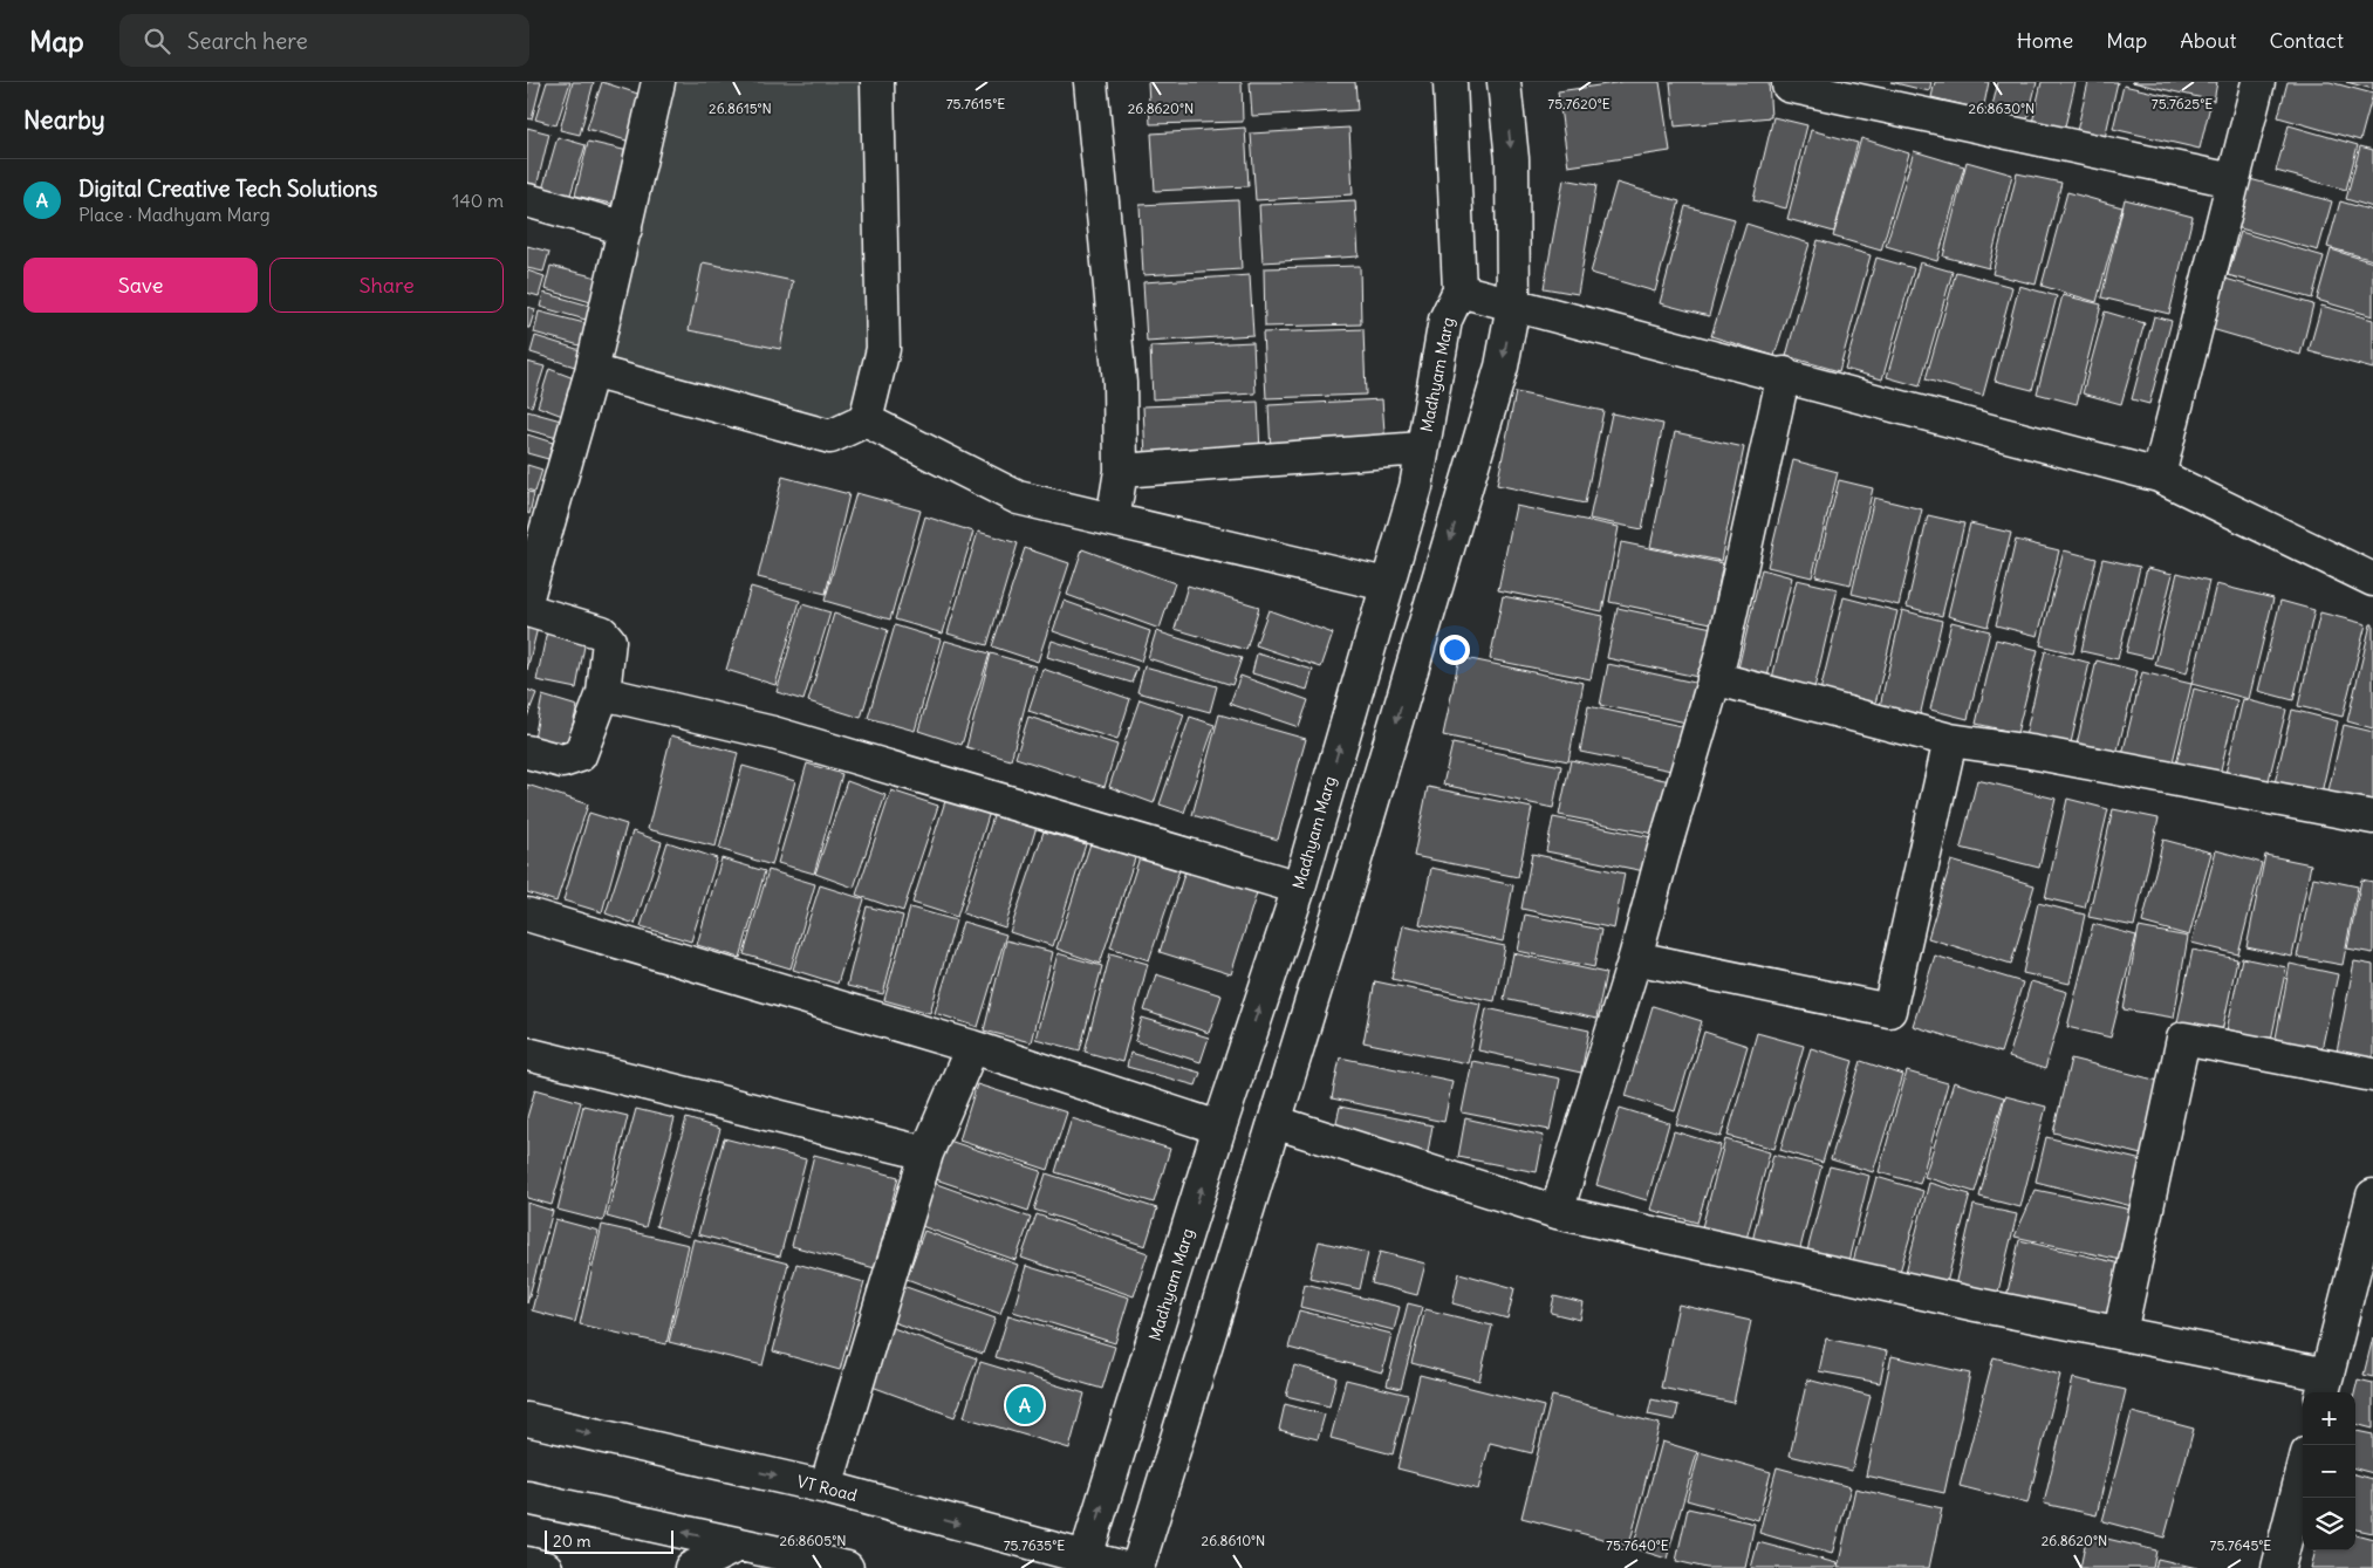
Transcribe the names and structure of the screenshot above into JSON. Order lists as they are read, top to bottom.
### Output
{
  "streets": {
    "street": ["Madhyam Marg", "VT Road"]
  },
  "crossings": [
    ["Madhyam Marg", "VT Road"]
  ],
  "scale_bar": "20 m",
  "page": {
    "header": "Map",
    "search": "Search here",
    "nav": [
      "Home",
      "Map",
      "About",
      "Contact"
    ],
    "heading": "Nearby",
    "list": [
      {
        "mark": "A",
        "name": "Digital Creative Tech Solutions",
        "note": "Place · Madhyam Marg",
        "value": "140 m"
      }
    ],
    "buttons": ["Save", "Share"],
    "pins": "A",
    "map_buttons": ["+", "−"],
    "scale": "20 m"
  },
  "coordinates": [
    "75.7615°E",
    "75.7625°E",
    "75.7620°E",
    "26.8615°N",
    "26.8620°N",
    "26.8630°N",
    "26.8605°N",
    "26.8610°N",
    "75.7635°E",
    "75.7640°E",
    "75.7645°E"
  ]
}
